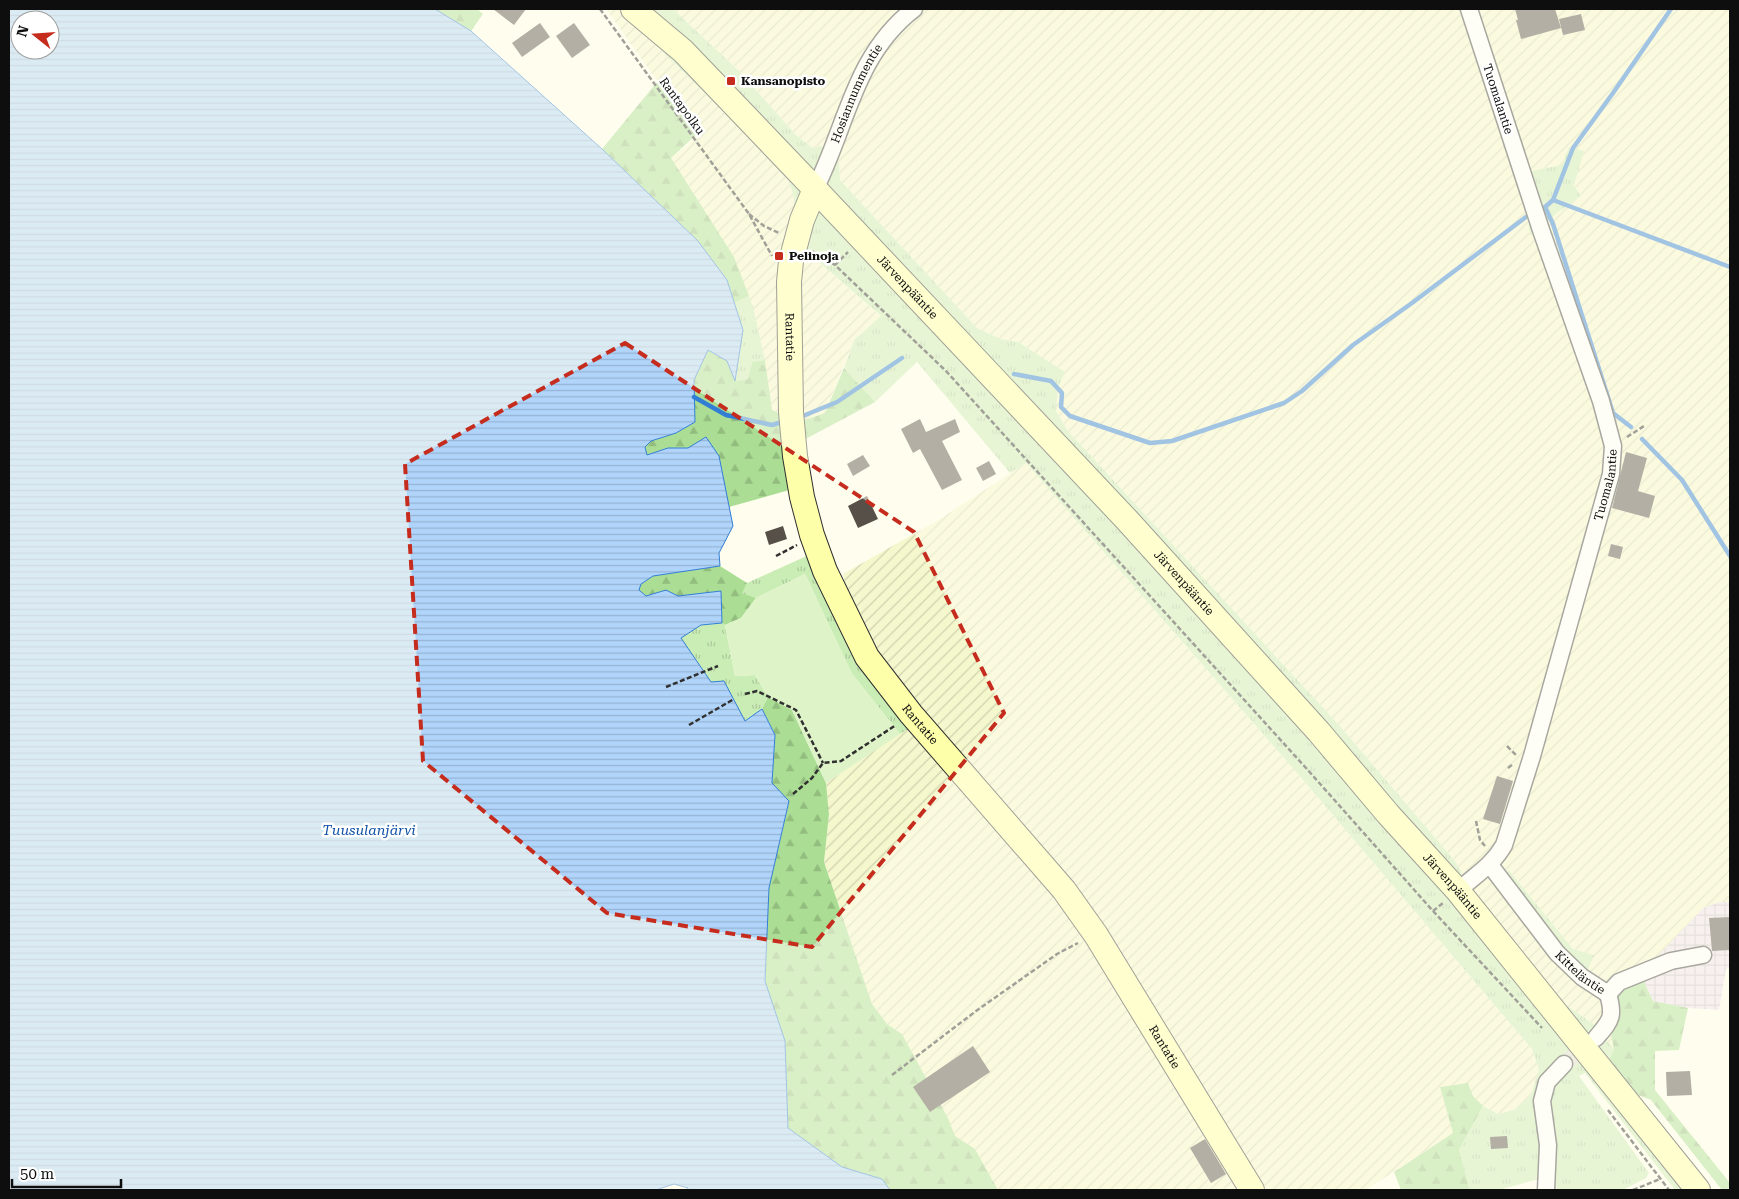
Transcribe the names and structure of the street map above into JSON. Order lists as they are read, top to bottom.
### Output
{
  "streets": {
    "main road": ["Järvenpääntie", "Rantatie"],
    "street": ["Hosiannummentie", "Tuomalantie", "Kitteläntie"],
    "path": ["Rantapolku"]
  },
  "crossings": [
    ["Hosiannummentie", "Järvenpääntie"],
    ["Hosiannummentie", "Rantatie"],
    ["Tuomalantie", "Järvenpääntie"],
    ["Tuomalantie", "Kitteläntie"],
    ["Rantapolku", "Rantatie"],
    ["Järvenpääntie", "Rantatie"]
  ],
  "water": ["Tuusulanjärvi"],
  "places": {
    "transit": ["Kansanopisto", "Pelinoja"]
  },
  "scale_bar": "50 m",
  "north": "left"
}
